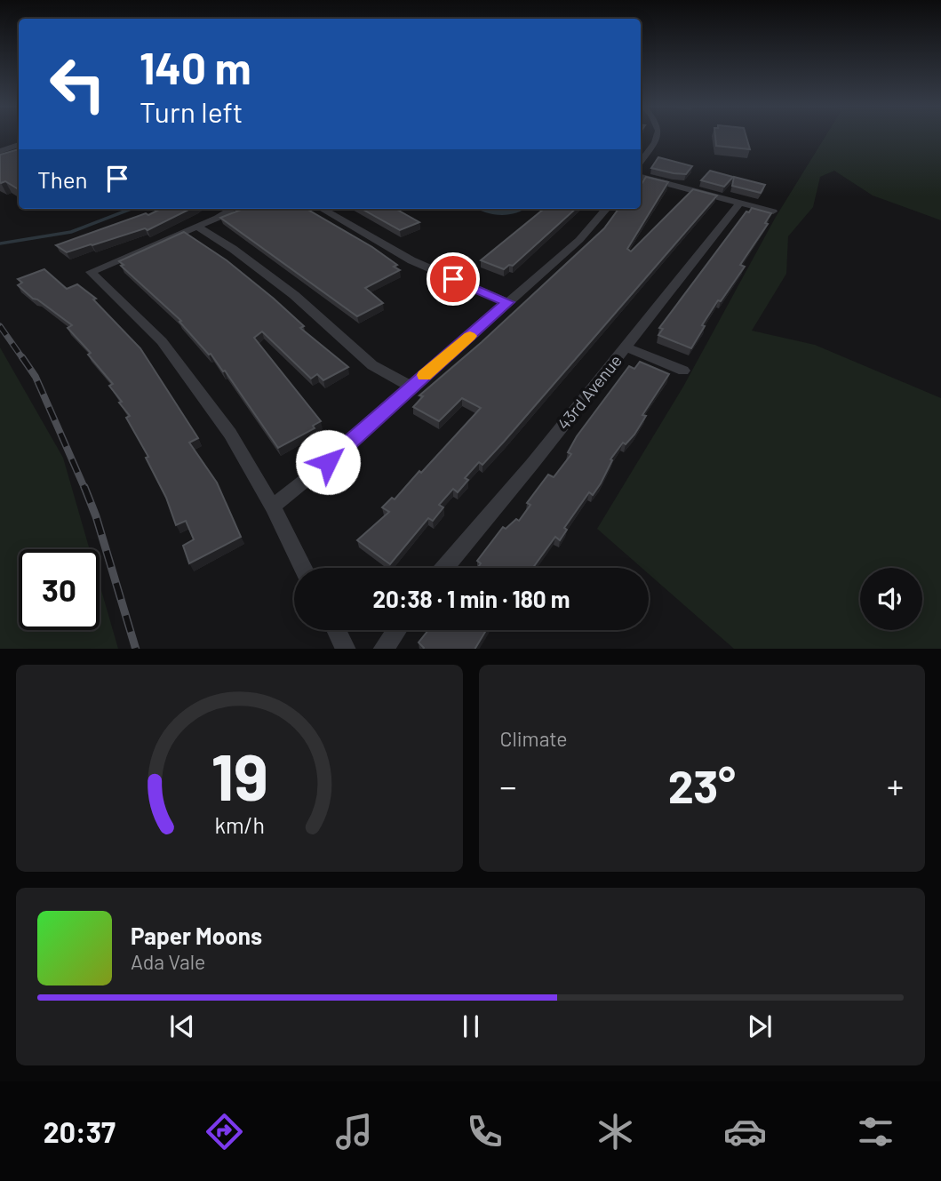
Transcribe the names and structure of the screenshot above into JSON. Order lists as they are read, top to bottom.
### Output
{
  "streets": {
    "street": ["43rd Avenue"]
  },
  "page": {
    "turn": ["140 m", "Turn left"],
    "then": "Then",
    "limit": "30",
    "trip": "20:38 · 1 min · 180 m",
    "tile": "Climate",
    "heat": ["−", "23°", "+"],
    "song": ["Paper Moons", "Ada Vale"],
    "tabs": "20:37",
    "gauge": ["19", "km/h"]
  }
}
